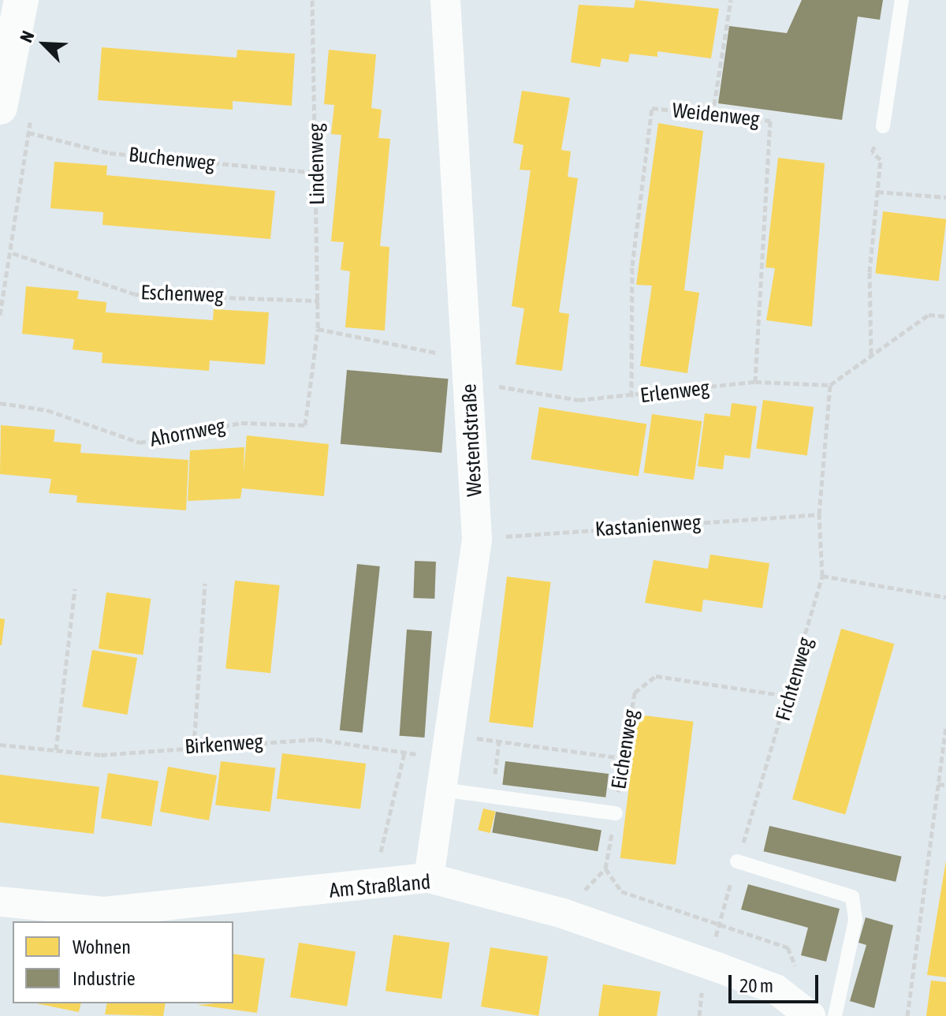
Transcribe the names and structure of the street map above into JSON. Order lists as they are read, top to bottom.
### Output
{
  "streets": {
    "street": ["Westendstraße", "Am Straßland"],
    "path": [
      "Weidenweg",
      "Buchenweg",
      "Lindenweg",
      "Eschenweg",
      "Erlenweg",
      "Ahornweg",
      "Kastanienweg",
      "Fichtenweg",
      "Birkenweg",
      "Eichenweg"
    ]
  },
  "crossings": [
    ["Weidenweg", "Erlenweg"],
    ["Buchenweg", "Lindenweg"],
    ["Lindenweg", "Eschenweg"],
    ["Lindenweg", "Ahornweg"],
    ["Erlenweg", "Westendstraße"],
    ["Erlenweg", "Fichtenweg"],
    ["Westendstraße", "Kastanienweg"],
    ["Westendstraße", "Birkenweg"],
    ["Westendstraße", "Am Straßland"],
    ["Kastanienweg", "Fichtenweg"],
    ["Fichtenweg", "Eichenweg"],
    ["Fichtenweg", "Am Straßland"],
    ["Birkenweg", "Eichenweg"]
  ],
  "legend": ["Wohnen", "Industrie"],
  "scale_bar": "20 m",
  "north": "top left"
}
